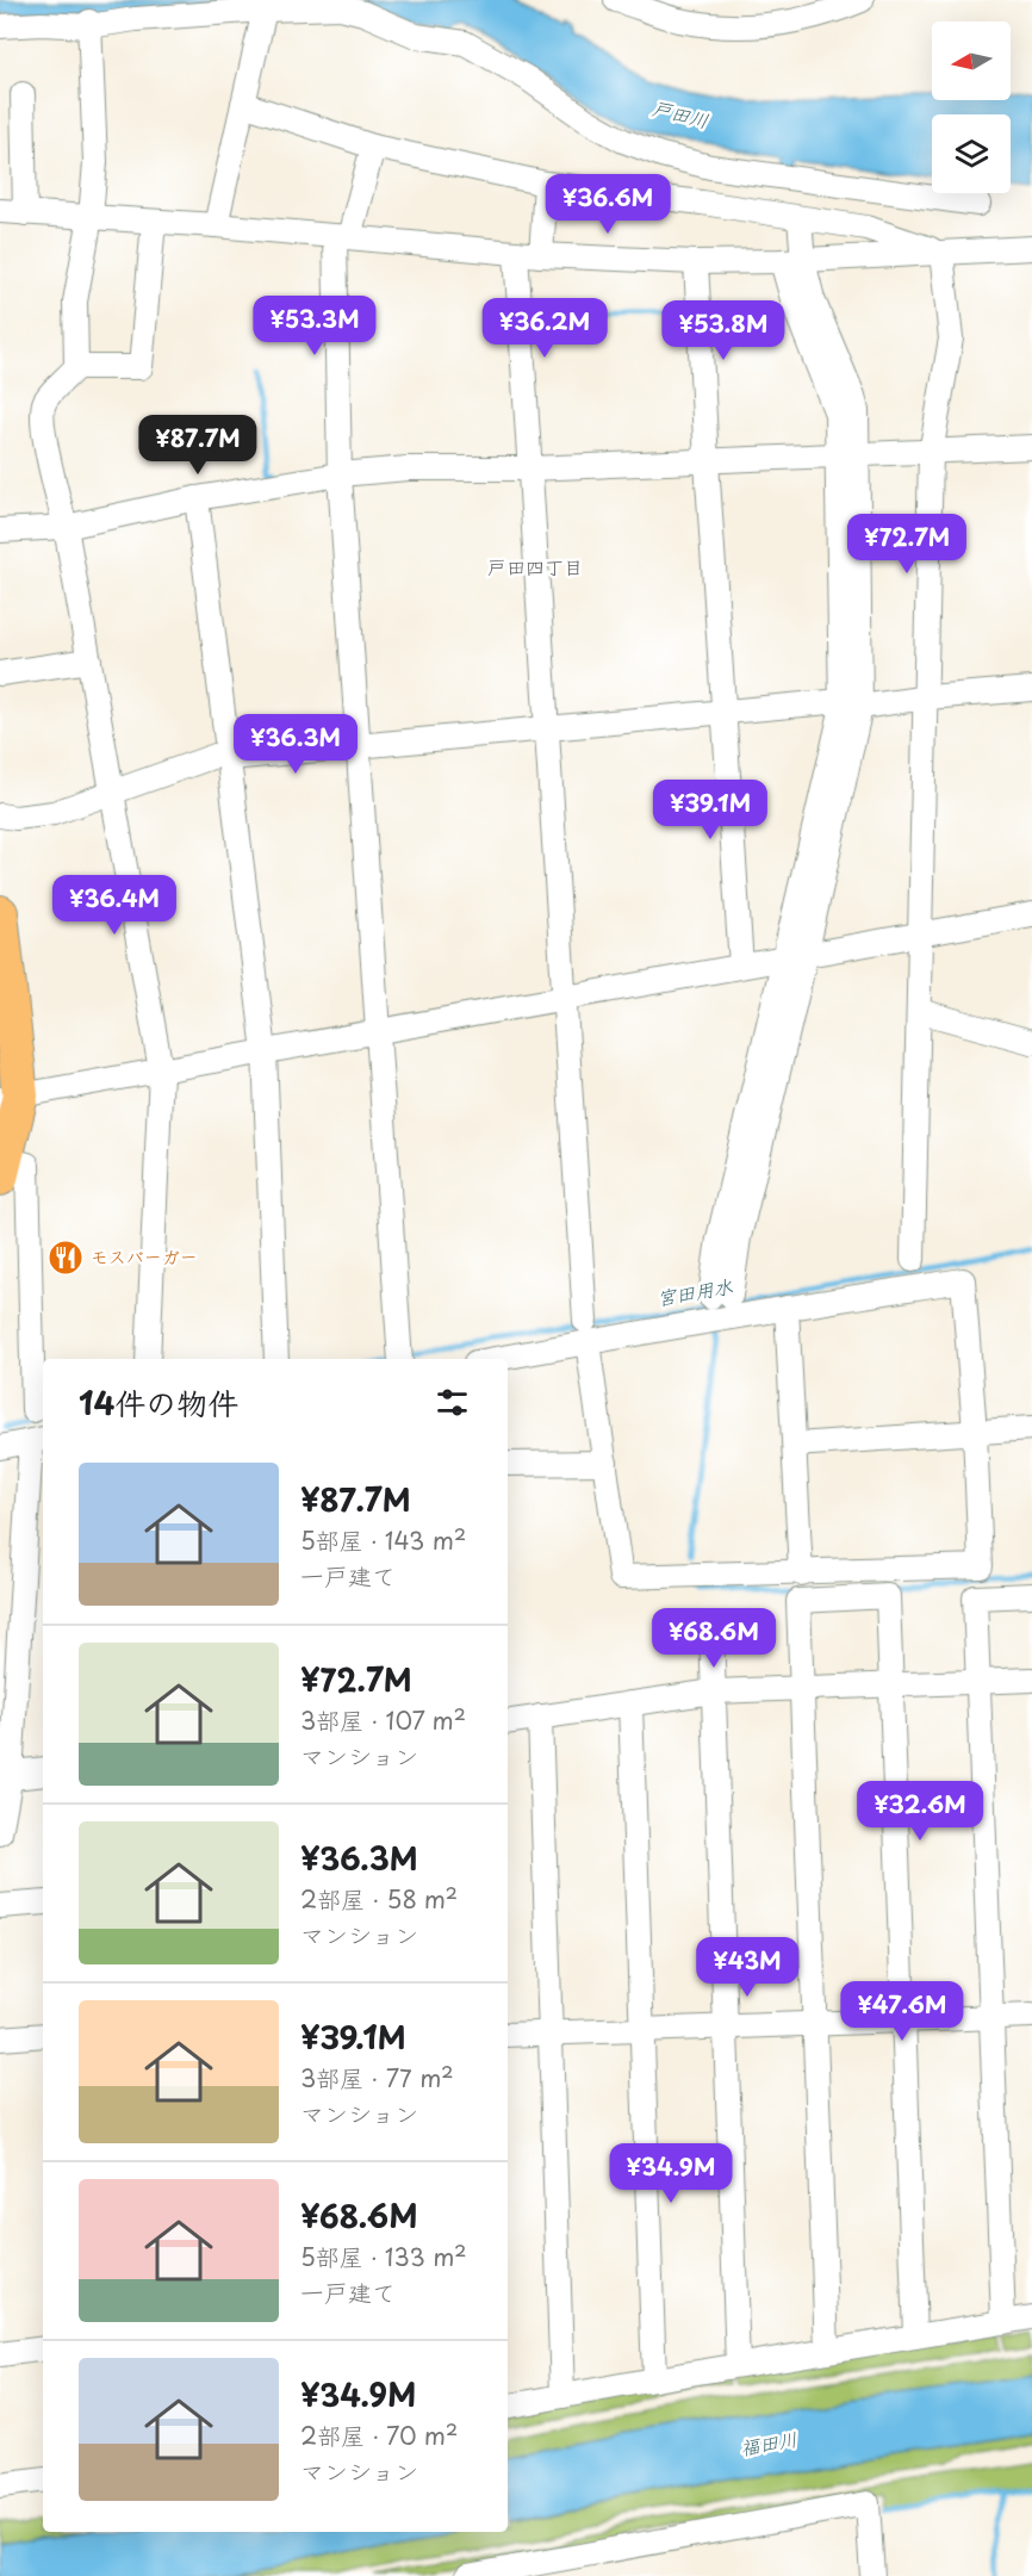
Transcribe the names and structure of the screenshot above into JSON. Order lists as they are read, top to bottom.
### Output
{
  "districts": ["戸田四丁目"],
  "water": ["戸田川", "宮田用水", "福田川"],
  "places": {
    "restaurant": ["モスバーガー"]
  },
  "north": "left",
  "page": {
    "price": [
      "¥36.6M",
      "¥53.3M",
      "¥36.2M",
      "¥53.8M",
      "¥87.7M",
      "¥72.7M",
      "¥36.3M",
      "¥39.1M",
      "¥36.4M",
      "¥68.6M",
      "¥32.6M",
      "¥43M",
      "¥47.6M",
      "¥34.9M"
    ],
    "heading": "14件の物件",
    "list": [
      {
        "name": "¥87.7M",
        "note": "5部屋 · 143 m² · 一戸建て"
      },
      {
        "name": "¥72.7M",
        "note": "3部屋 · 107 m² · マンション"
      },
      {
        "name": "¥36.3M",
        "note": "2部屋 · 58 m² · マンション"
      },
      {
        "name": "¥39.1M",
        "note": "3部屋 · 77 m² · マンション"
      },
      {
        "name": "¥68.6M",
        "note": "5部屋 · 133 m² · 一戸建て"
      },
      {
        "name": "¥34.9M",
        "note": "2部屋 · 70 m² · マンション"
      }
    ]
  }
}
